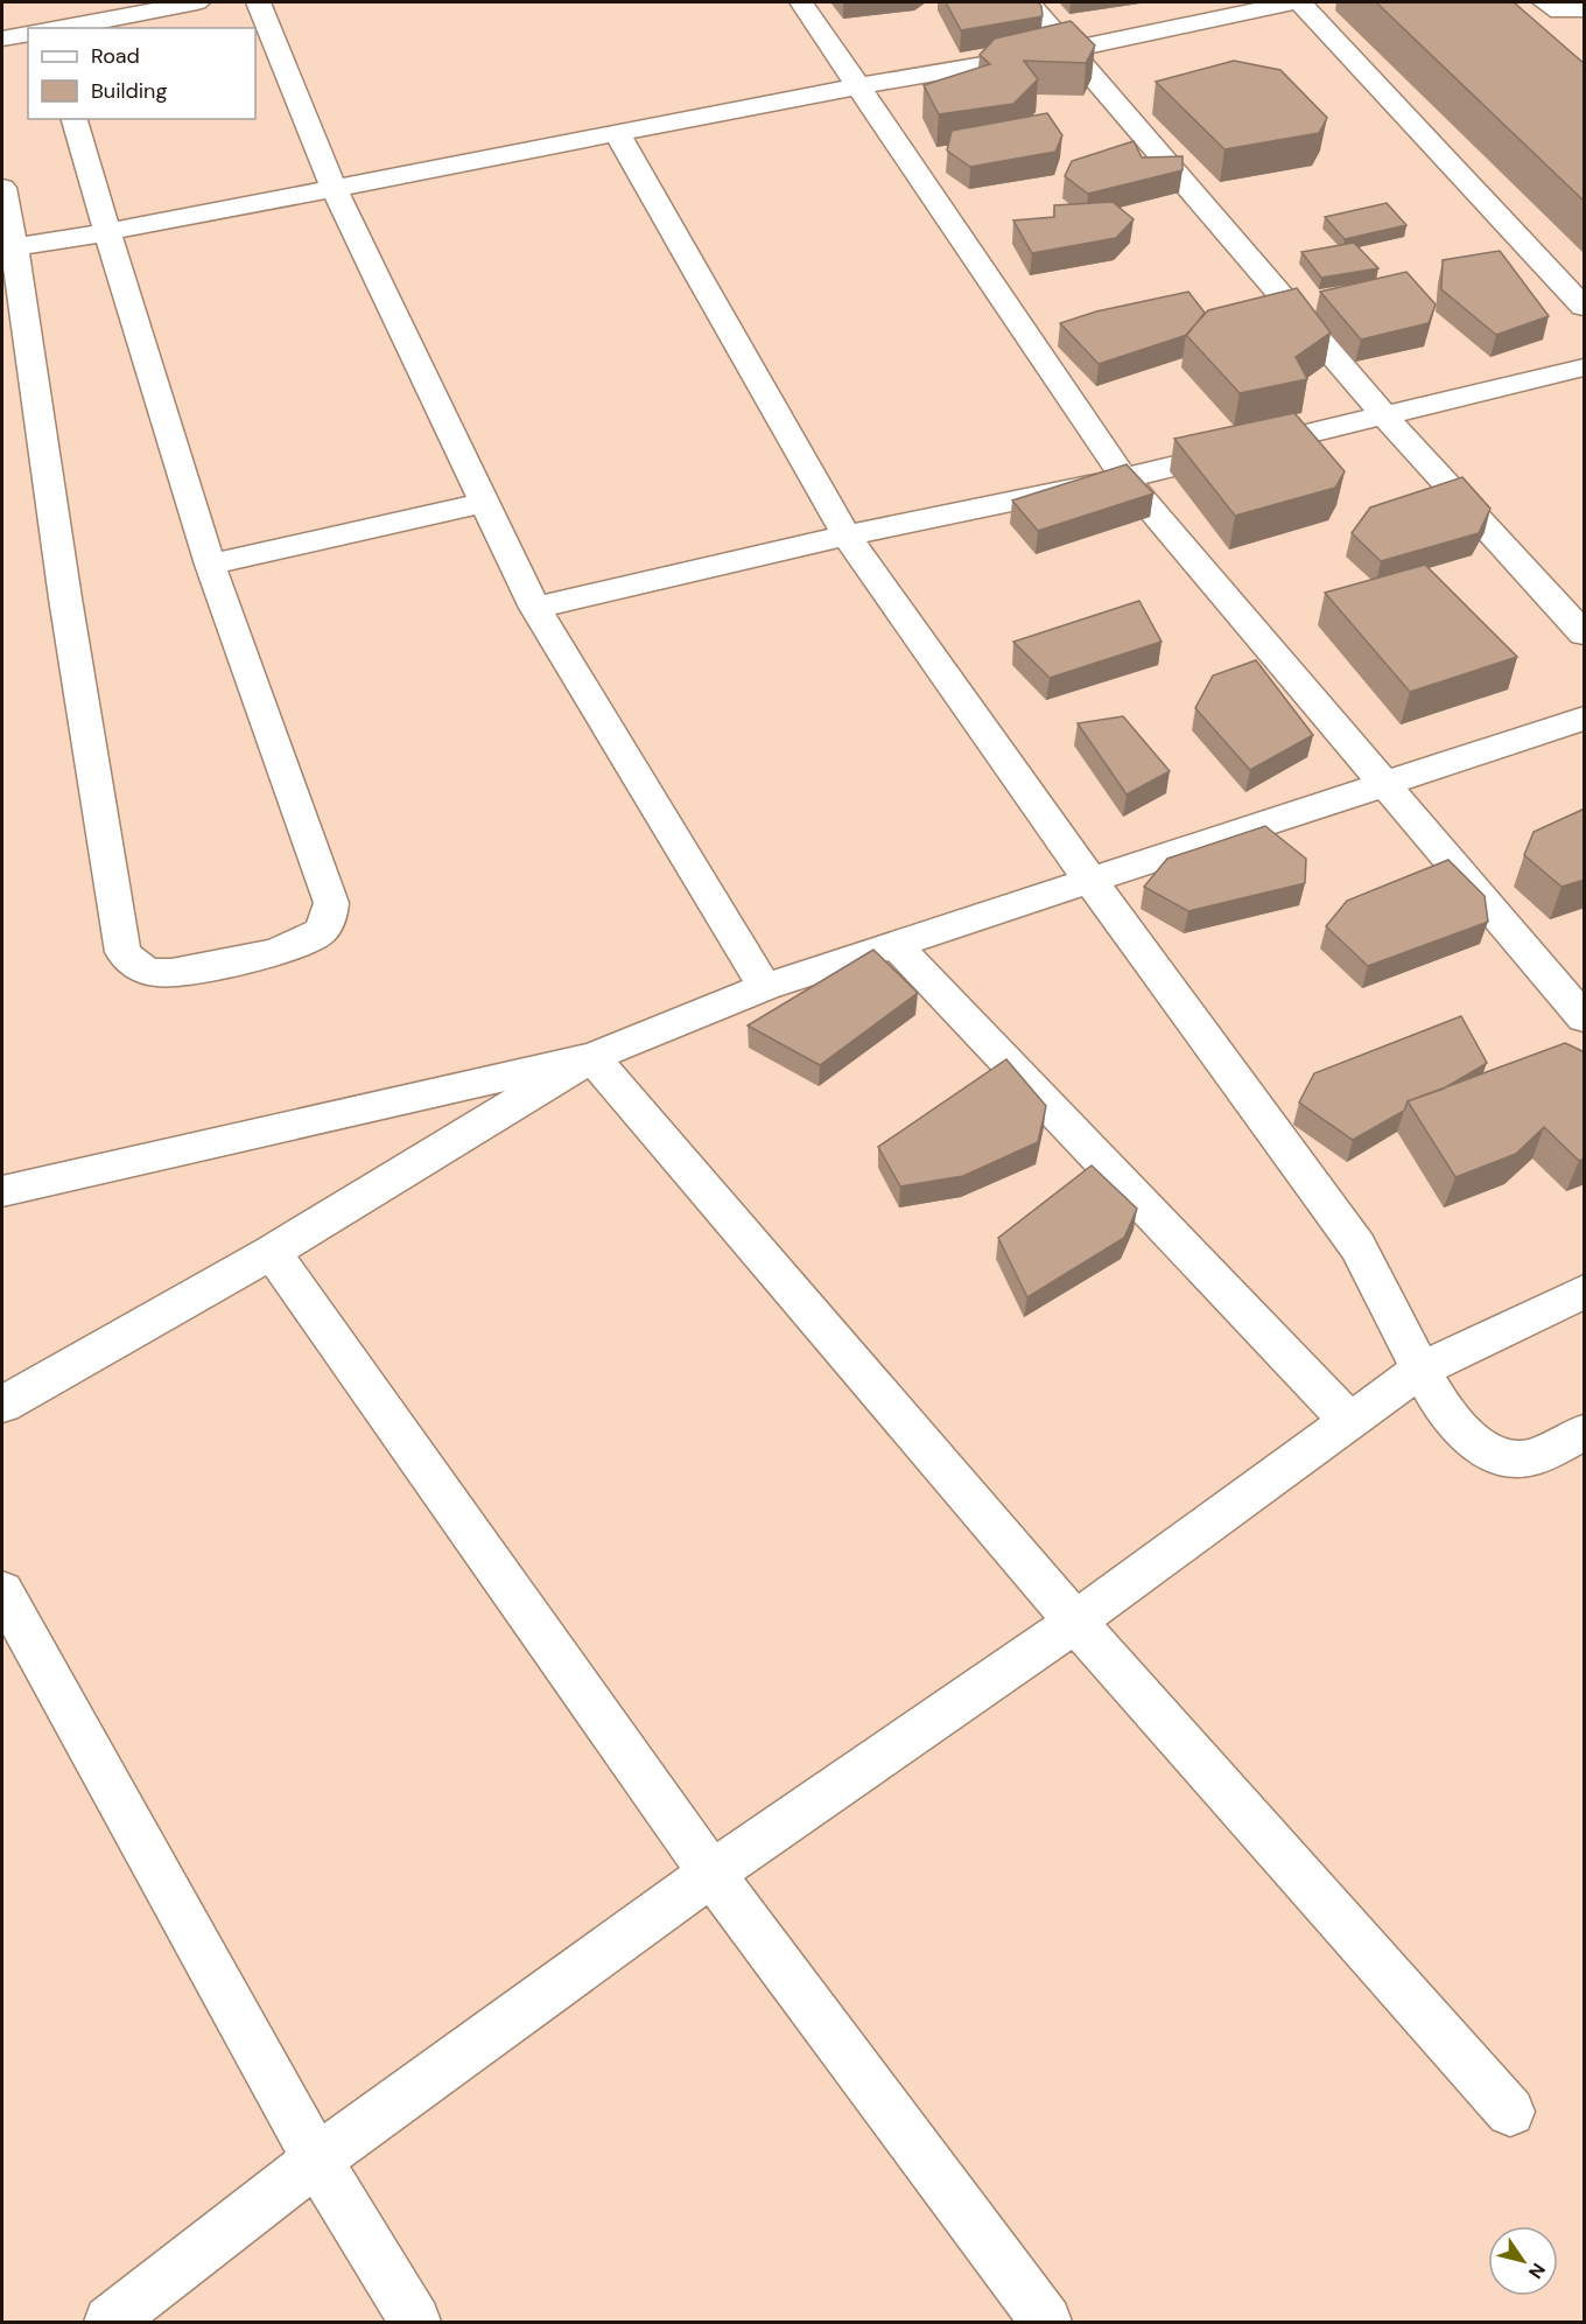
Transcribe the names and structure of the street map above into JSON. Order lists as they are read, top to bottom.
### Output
{
  "legend": ["Road", "Building"],
  "north": "bottom right"
}
